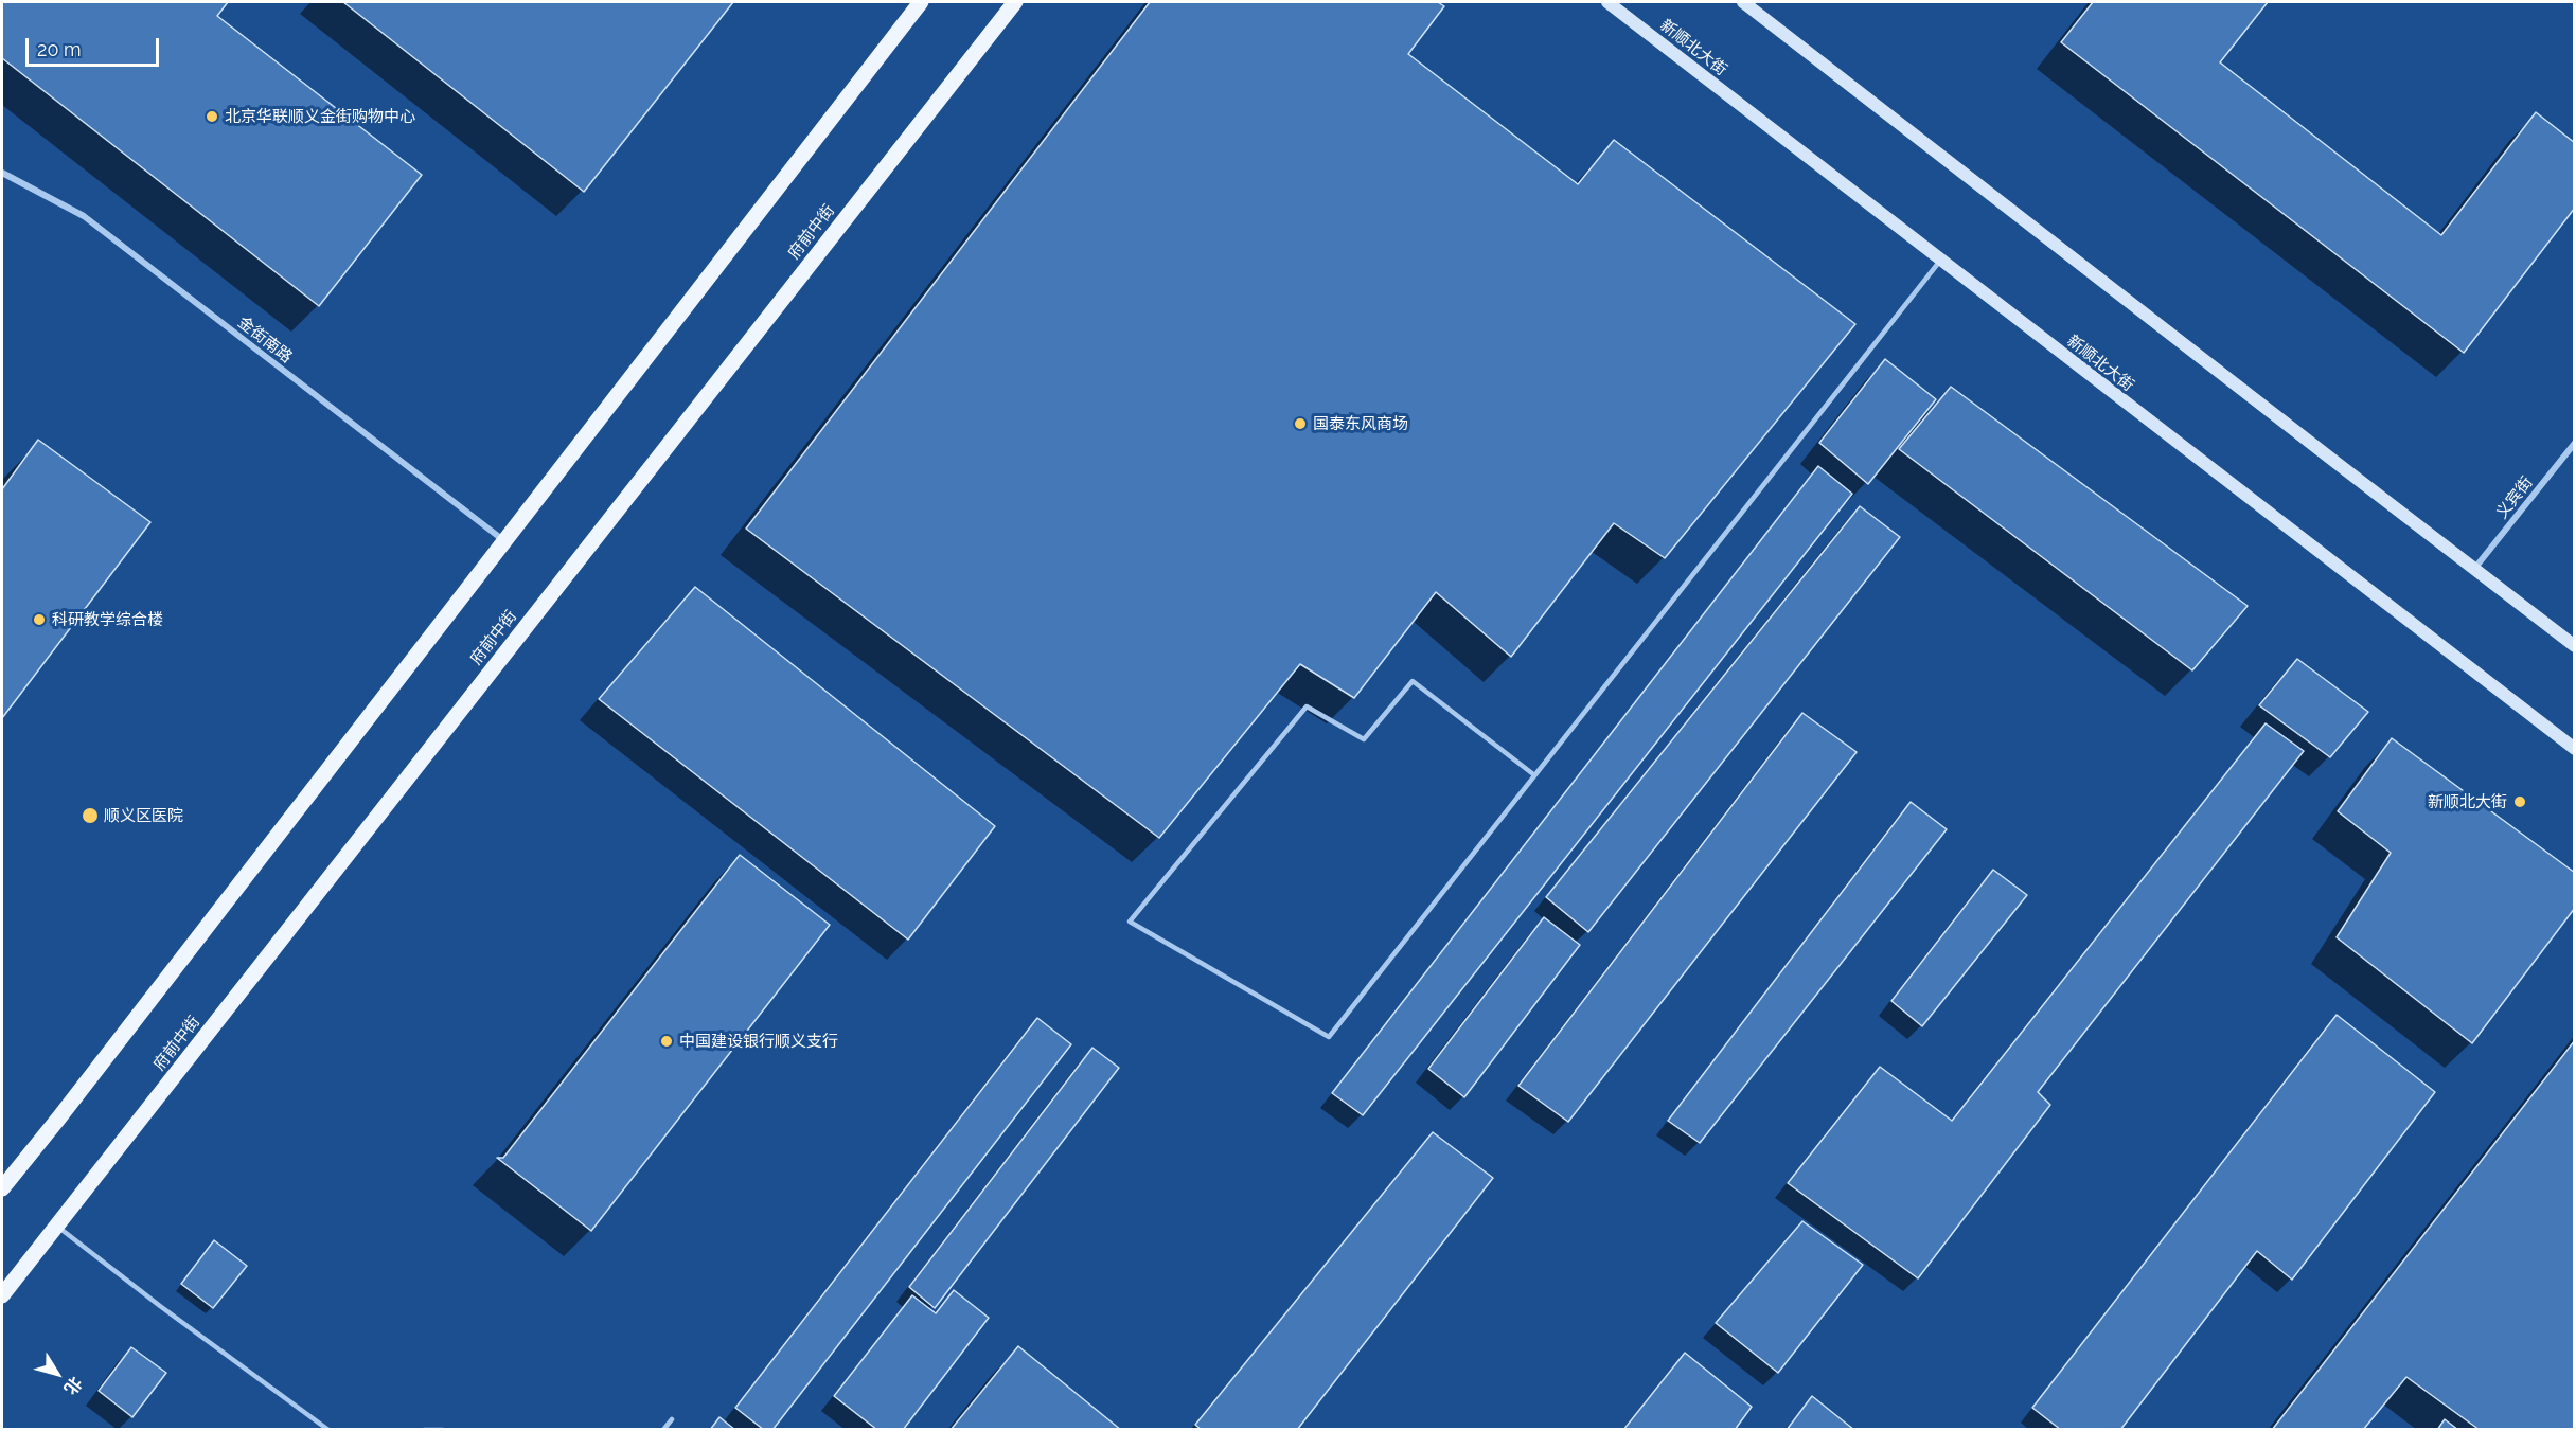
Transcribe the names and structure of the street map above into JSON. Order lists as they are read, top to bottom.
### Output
{
  "streets": {
    "main road": ["新顺北大街", "府前中街"],
    "street": ["金街南路", "义宾街"]
  },
  "places": [
    "北京华联顺义金街购物中心",
    "国泰东风商场",
    "科研教学综合楼",
    "新顺北大街",
    "顺义区医院",
    "中国建设银行顺义支行"
  ],
  "scale_bar": "20 m",
  "north": "bottom right"
}
